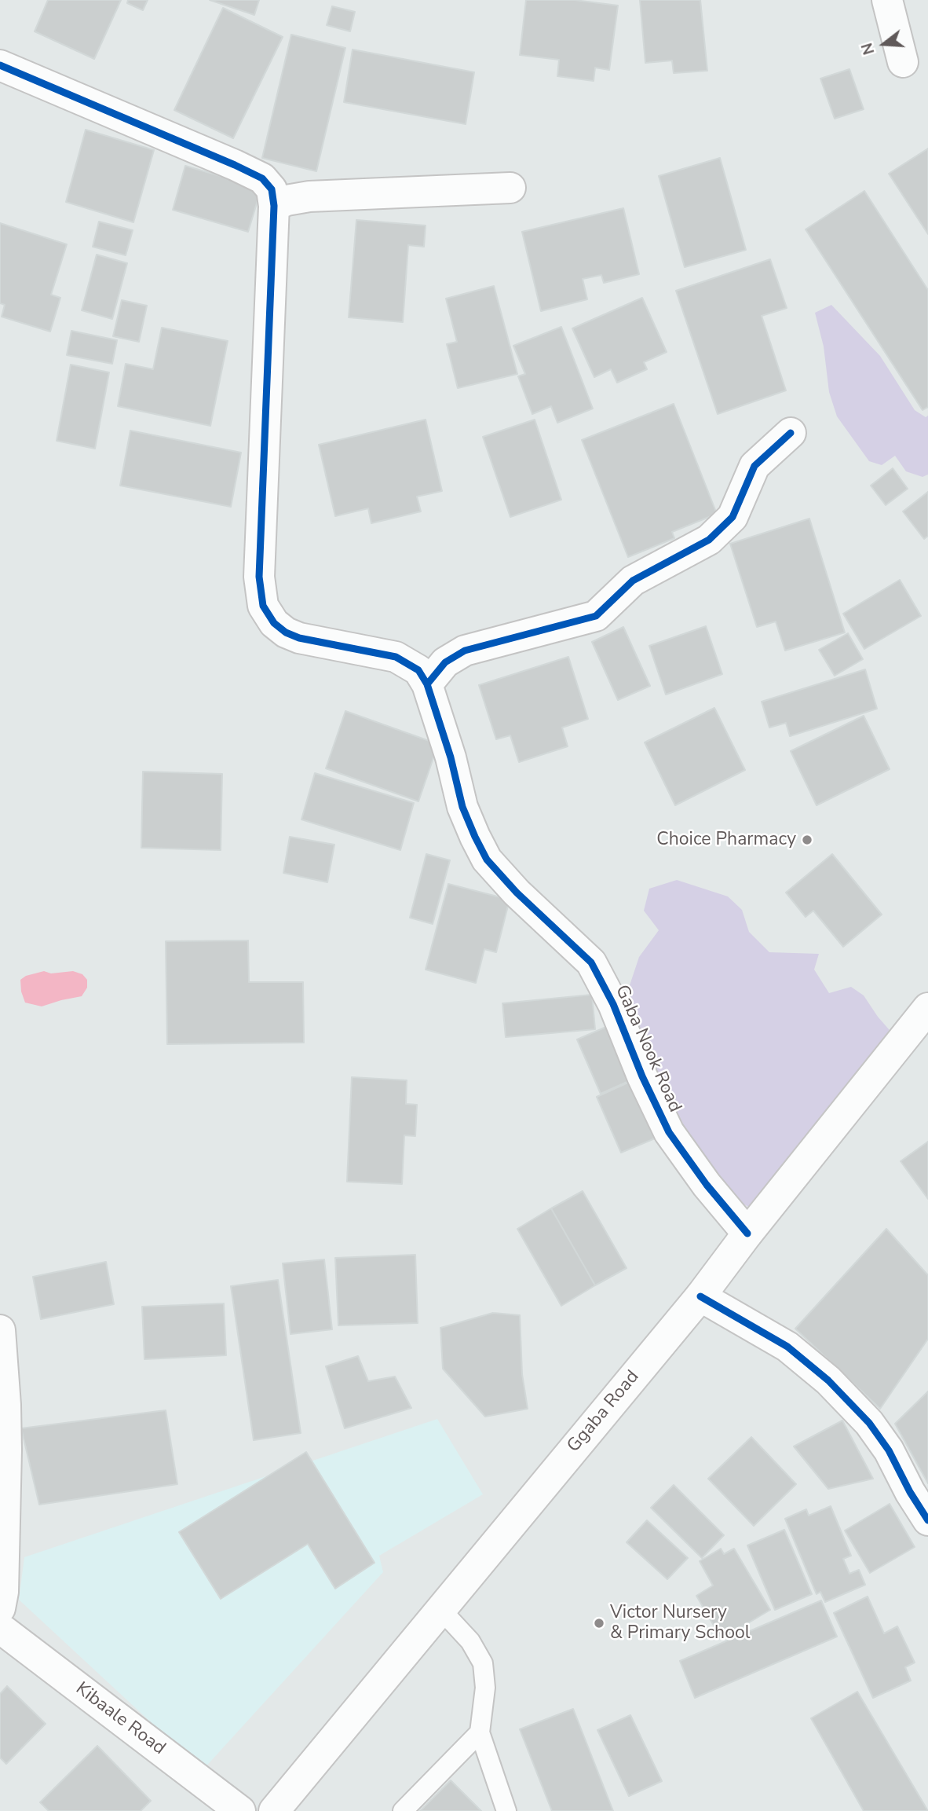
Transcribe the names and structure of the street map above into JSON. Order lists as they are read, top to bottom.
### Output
{
  "streets": {
    "street": ["Gaba Nook Road", "Ggaba Road", "Kibaale Road"]
  },
  "crossings": [
    ["Gaba Nook Road", "Ggaba Road"]
  ],
  "places": ["Choice Pharmacy", "Victor Nursery & Primary School"],
  "north": "left"
}
